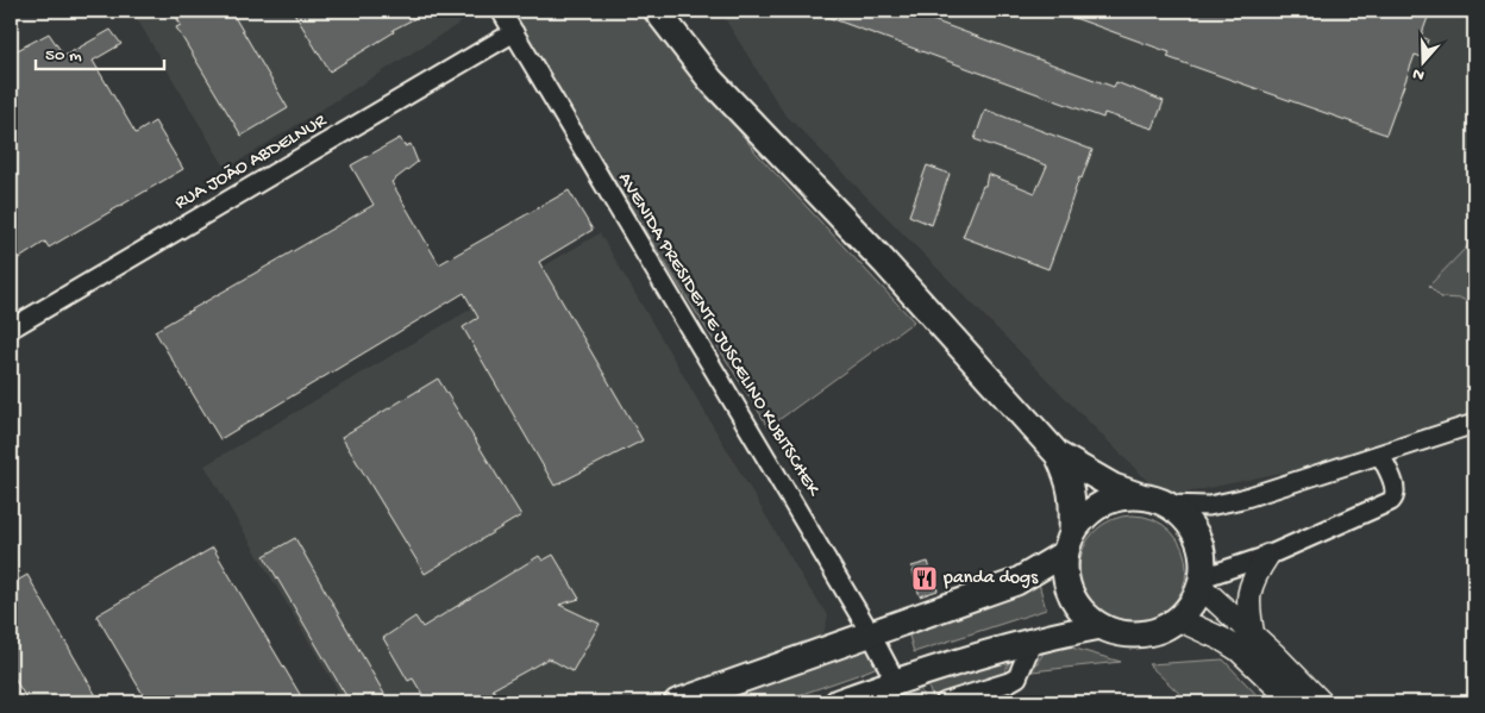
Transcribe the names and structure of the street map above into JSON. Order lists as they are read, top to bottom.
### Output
{
  "streets": {
    "street": ["RUA JOÃO ABDELNUR", "AVENIDA PRESIDENTE JUSCELINO KUBITSCHEK"]
  },
  "crossings": [
    ["RUA JOÃO ABDELNUR", "AVENIDA PRESIDENTE JUSCELINO KUBITSCHEK"]
  ],
  "places": {
    "restaurant": ["panda dogs"]
  },
  "scale_bar": "50 m",
  "north": "bottom"
}
